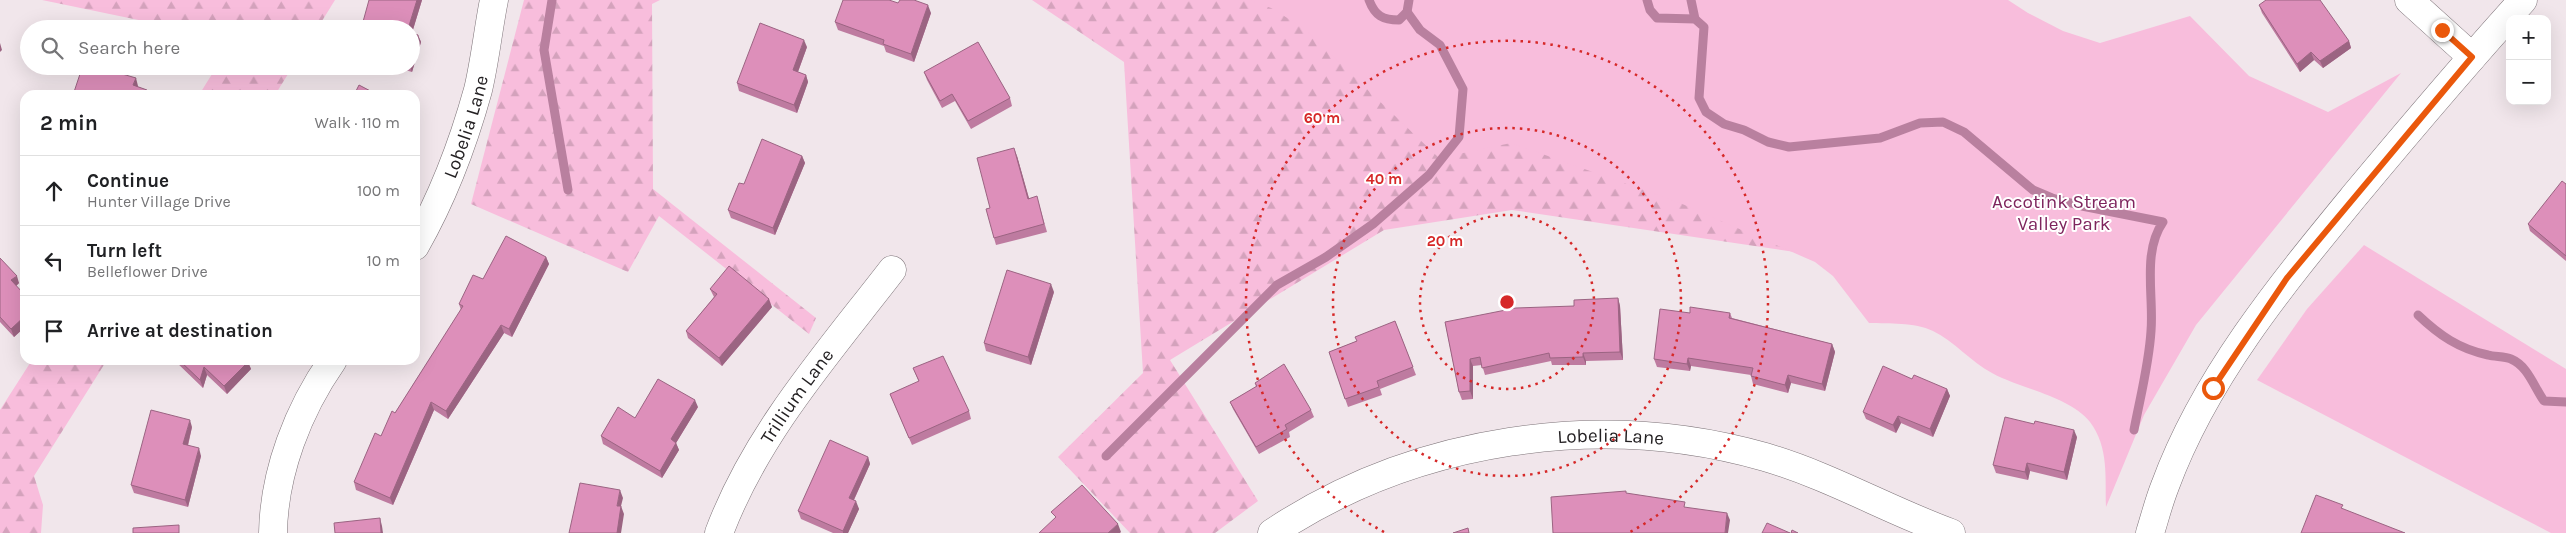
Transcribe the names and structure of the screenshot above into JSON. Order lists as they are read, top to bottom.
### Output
{
  "streets": {
    "street": ["Lobelia Lane", "Trillium Lane"]
  },
  "parks": ["Accotink Stream Valley Park"],
  "page": {
    "map_buttons": ["+", "−"],
    "search": "Search here",
    "heading": ["2 min", "Walk · 110 m"],
    "list": [
      ["Continue", "Hunter Village Drive", "100 m"],
      ["Turn left", "Belleflower Drive", "10 m"],
      "Arrive at destination"
    ]
  },
  "rings": ["60 m", "40 m", "20 m"]
}
